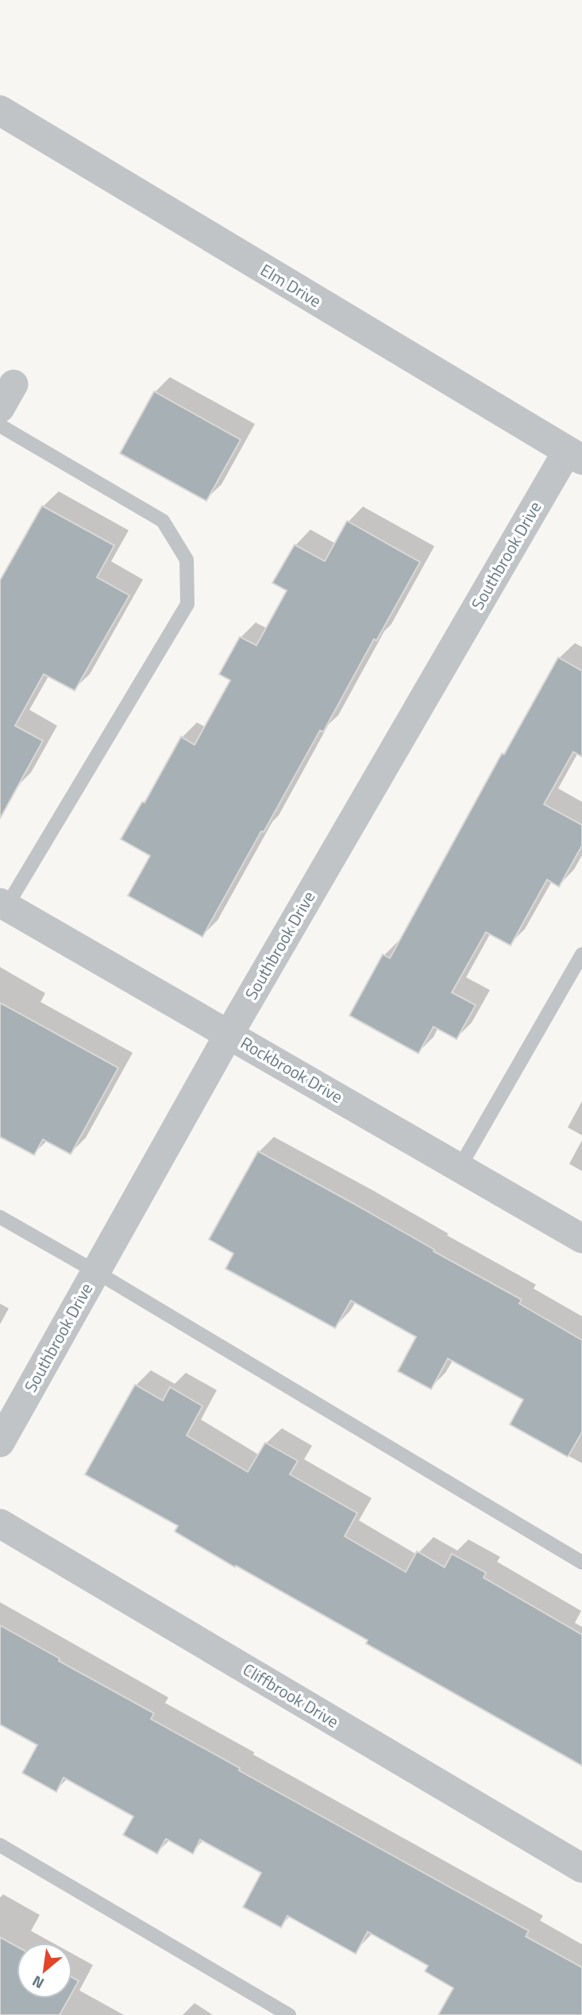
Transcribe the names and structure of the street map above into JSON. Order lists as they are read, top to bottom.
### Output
{
  "streets": {
    "street": [
      "Elm Drive",
      "Southbrook Drive",
      "Rockbrook Drive",
      "Cliffbrook Drive"
    ]
  },
  "crossings": [
    ["Elm Drive", "Southbrook Drive"],
    ["Southbrook Drive", "Rockbrook Drive"]
  ],
  "north": "bottom left"
}
